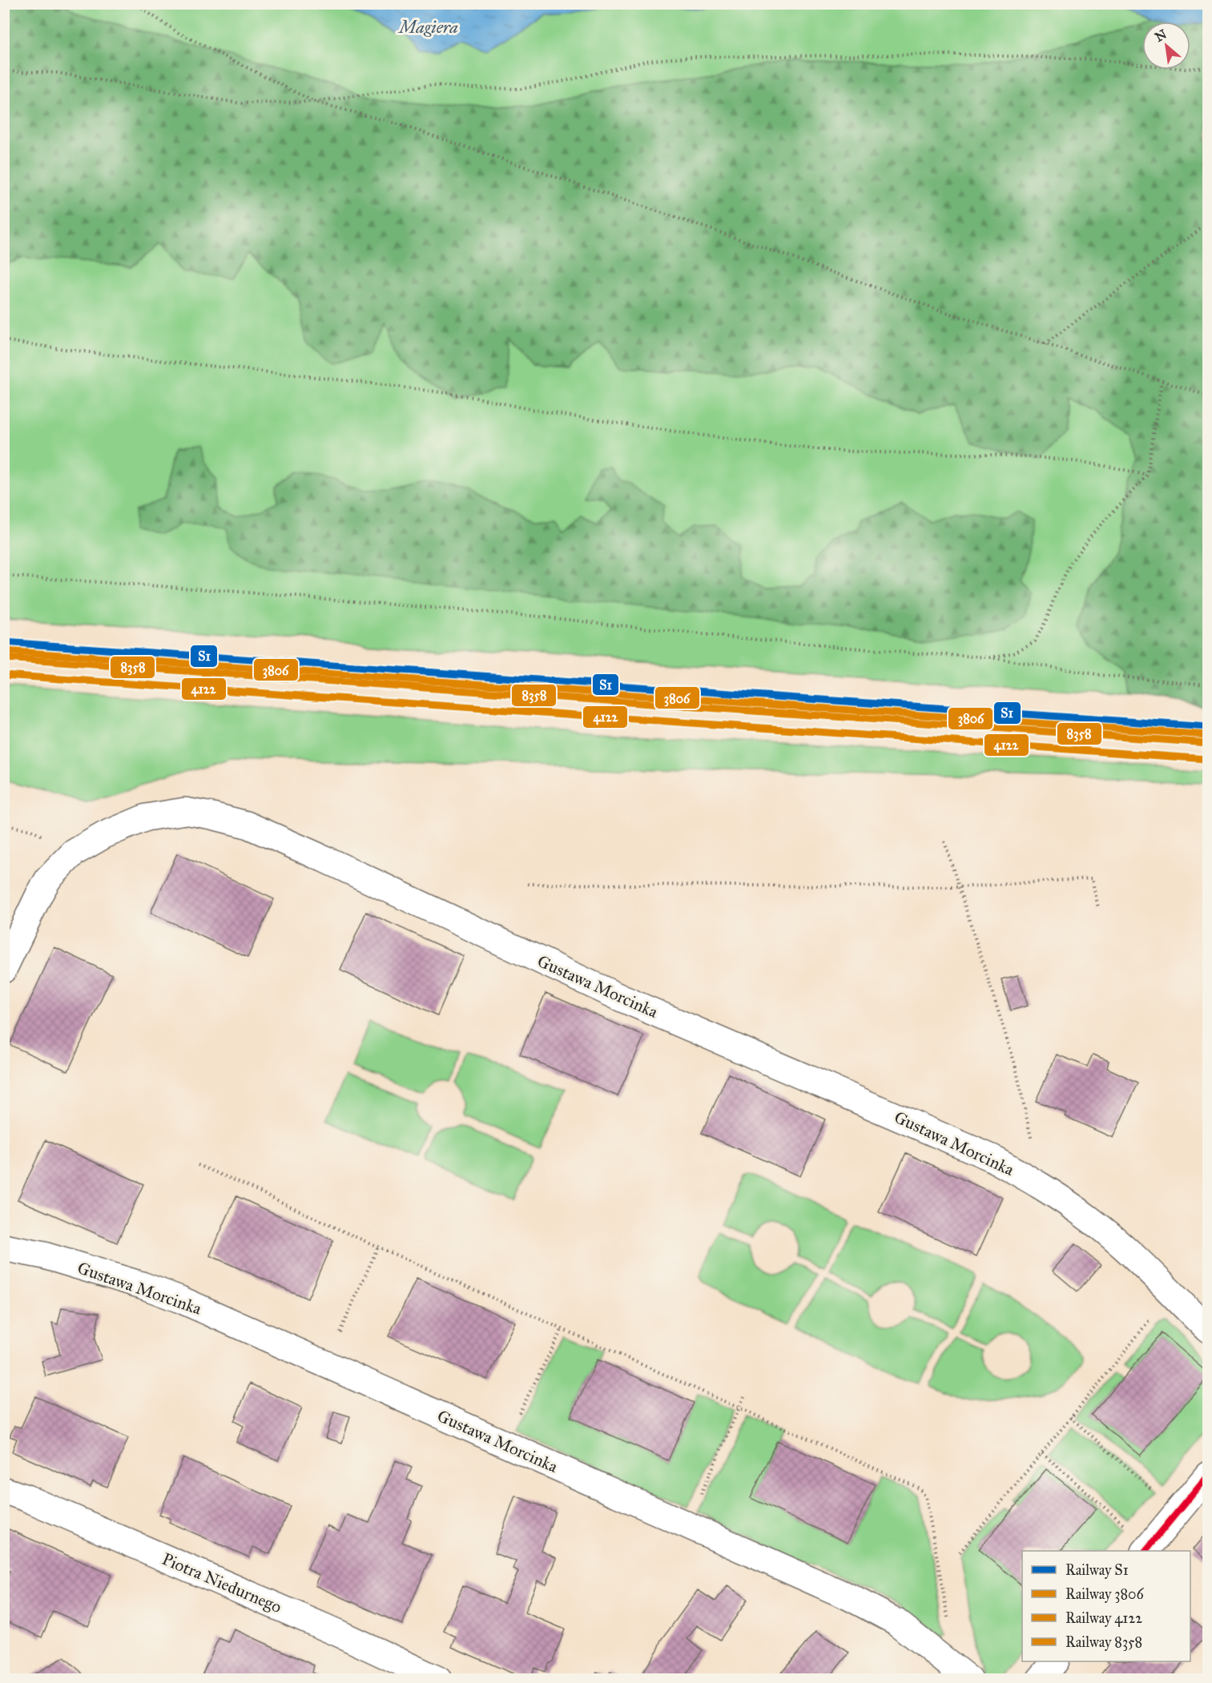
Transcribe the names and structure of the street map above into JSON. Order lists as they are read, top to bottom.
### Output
{
  "streets": {
    "street": ["Gustawa Morcinka", "Piotra Niedurnego"]
  },
  "water": ["Magiera"],
  "lines": [
    "rail line S1",
    "rail line 3806",
    "rail line 8358",
    "rail line 4122"
  ],
  "legend": [
    "Railway S1",
    "Railway 3806",
    "Railway 4122",
    "Railway 8358"
  ],
  "north": "top left"
}
